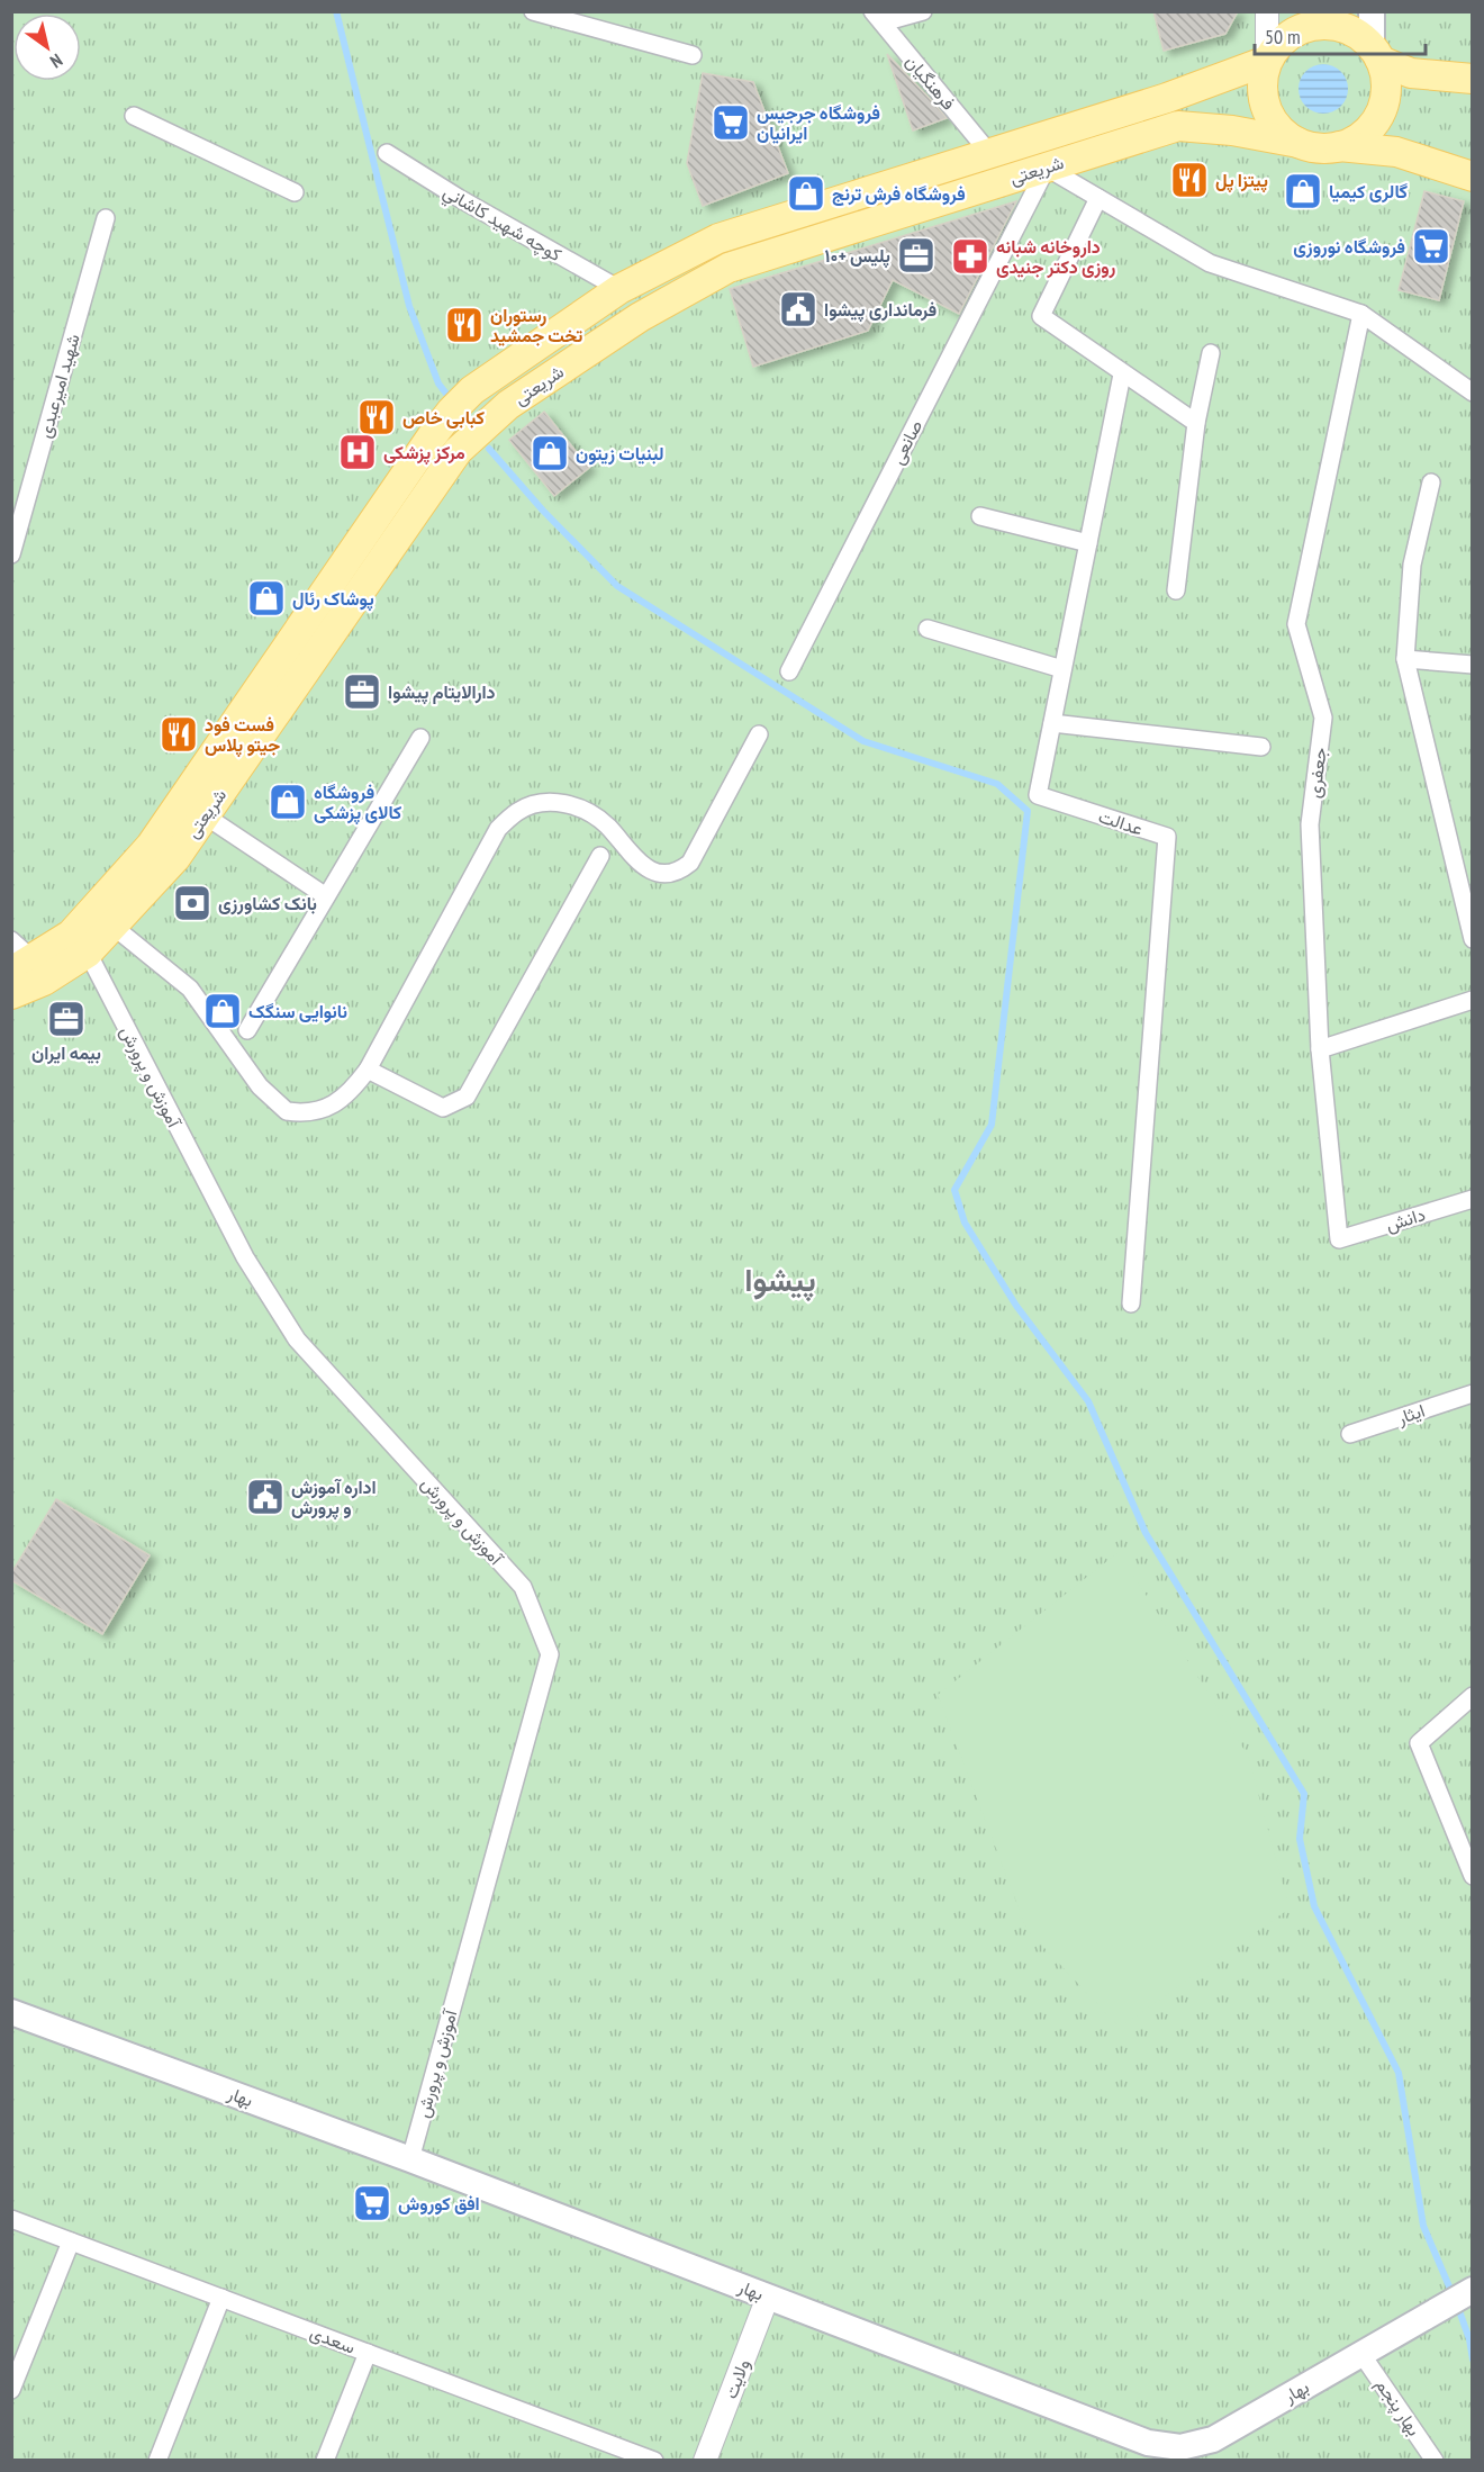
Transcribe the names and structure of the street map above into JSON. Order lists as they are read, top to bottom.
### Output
{
  "streets": {
    "main road": ["شریعتی", "بهار"],
    "street": [
      "فرهنگیان",
      "كوچه شهيد كاشاني",
      "شهید امیرعبدی",
      "صانعی",
      "جعفری",
      "عدالت",
      "آموزش و پرورش",
      "دانش",
      "ایثار",
      "سعدی",
      "ولایت",
      "بهار پنجم"
    ]
  },
  "crossings": [
    ["فرهنگیان", "شریعتی"],
    ["شریعتی", "كوچه شهيد كاشاني"],
    ["شریعتی", "صانعی"],
    ["شریعتی", "آموزش و پرورش"],
    ["جعفری", "دانش"],
    ["آموزش و پرورش", "بهار"],
    ["بهار", "ولایت"],
    ["بهار", "بهار پنجم"]
  ],
  "districts": ["پیشوا"],
  "places": {
    "supermarket": ["فروشگاه جرجیس ایرانیان", "فروشگاه نوروزی", "افق کوروش"],
    "restaurant": [
      "پیتزا پل",
      "رستوران تخت جمشید",
      "کبابی خاص",
      "فست فود جیتو پلاس"
    ],
    "shop": [
      "گالری کیمیا",
      "فروشگاه فرش ترنج",
      "لبنیات زیتون",
      "پوشاک رئال",
      "فروشگاه کالای پزشکی",
      "نانوایی سنگک"
    ],
    "office": ["پلیس +۱۰", "دارالایتام پیشوا", "بیمه ایران"],
    "pharmacy": ["داروخانه شبانه روزی دکتر جنیدی"],
    "public building": ["فرمانداری پیشوا", "اداره آموزش و پرورش"],
    "hospital": ["مرکز پزشکی"],
    "bank": ["بانک کشاورزی"]
  },
  "scale_bar": "50 m",
  "north": "bottom right"
}
